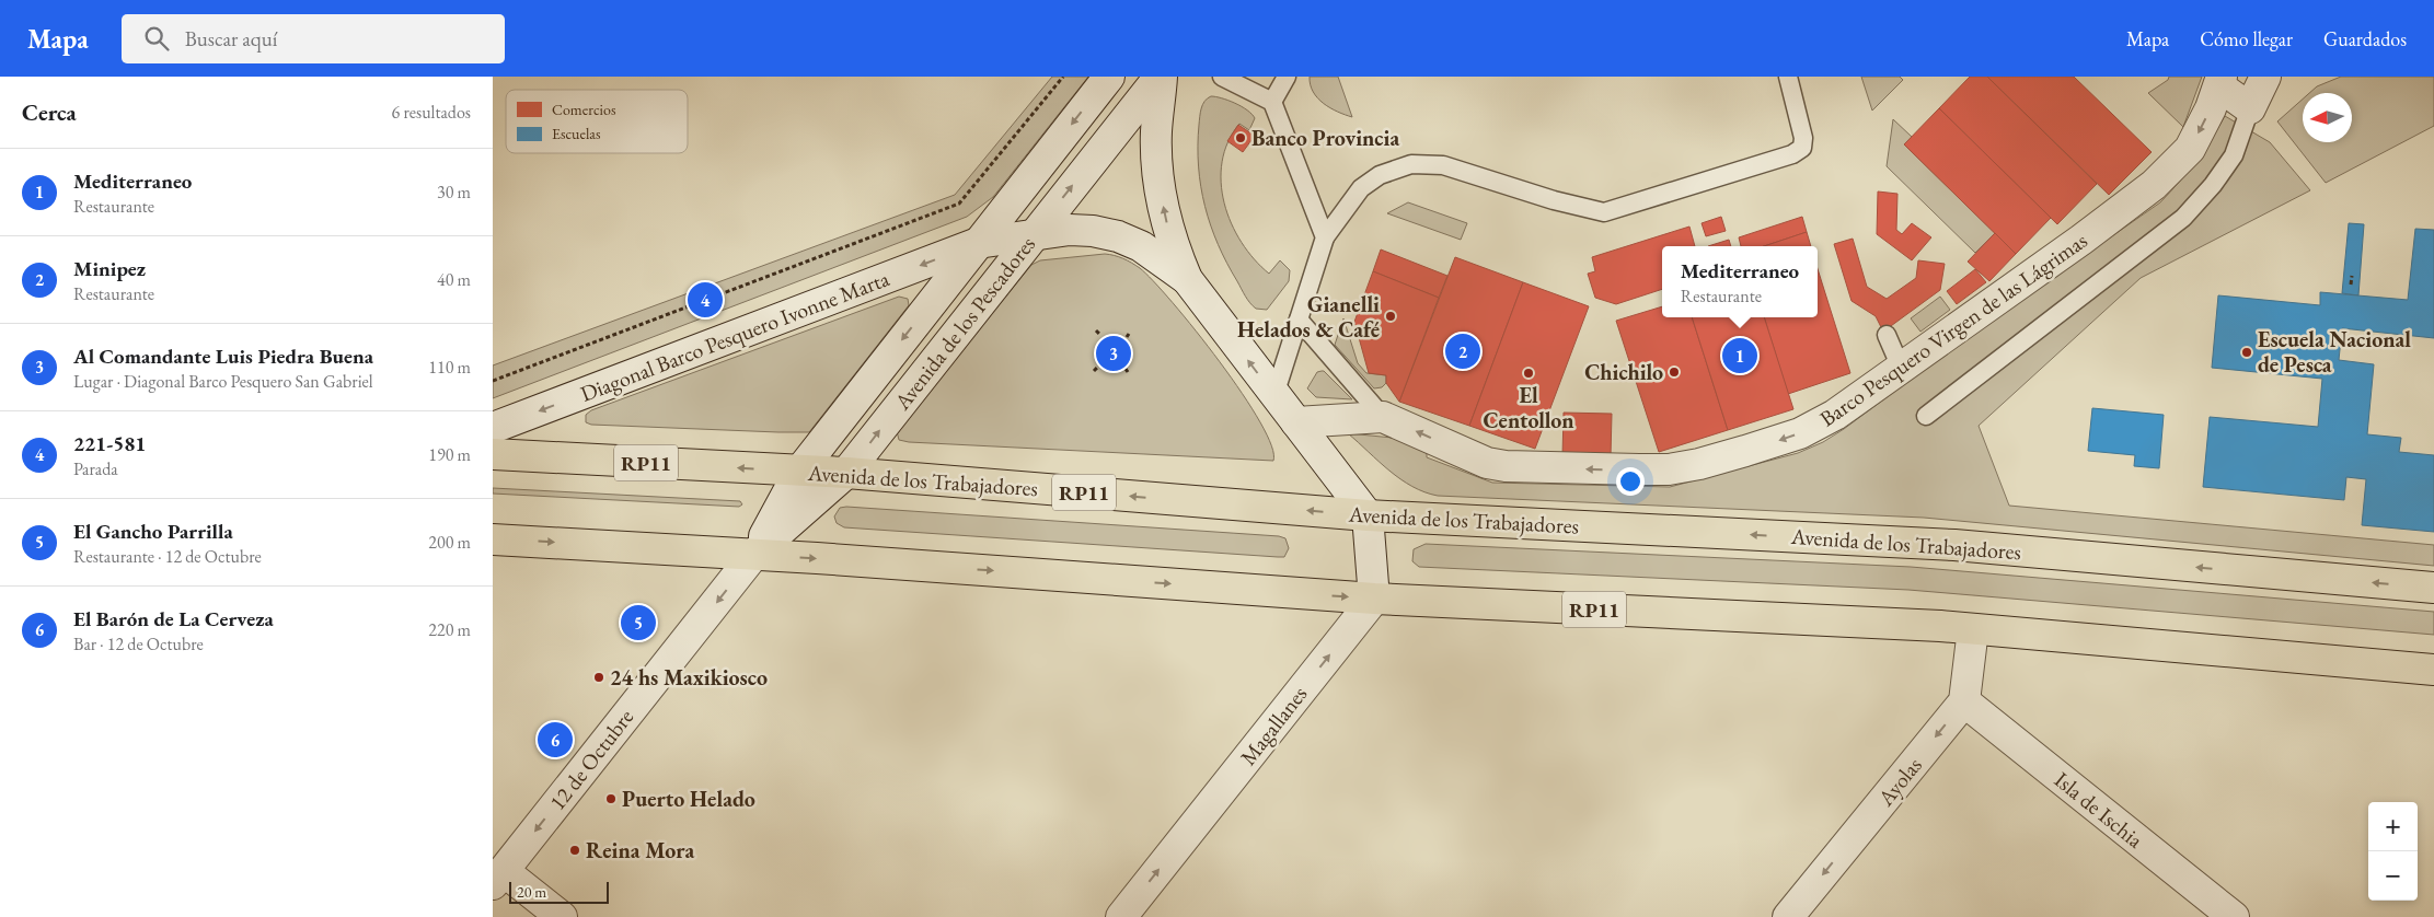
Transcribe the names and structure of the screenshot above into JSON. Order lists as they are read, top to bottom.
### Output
{
  "streets": {
    "main road": ["RP11", "Avenida de los Trabajadores"],
    "street": [
      "Avenida de los Pescadores",
      "Barco Pesquero Virgen de las Lágrimas",
      "Diagonal Barco Pesquero Ivonne Marta",
      "Magallanes",
      "12 de Octubre",
      "Ayolas",
      "Isla de Ischia"
    ]
  },
  "crossings": [
    ["Avenida de los Pescadores", "Diagonal Barco Pesquero Ivonne Marta"],
    ["Avenida de los Pescadores", "RP11"],
    ["Avenida de los Pescadores", "Avenida de los Trabajadores"],
    ["Avenida de los Pescadores", "12 de Octubre"],
    ["RP11", "Magallanes"],
    ["RP11", "12 de Octubre"],
    ["Avenida de los Trabajadores", "12 de Octubre"],
    ["Ayolas", "Isla de Ischia"]
  ],
  "one_way": [
    "Barco Pesquero Virgen de las Lágrimas",
    "Diagonal Barco Pesquero Ivonne Marta",
    "Magallanes",
    "12 de Octubre",
    "Ayolas"
  ],
  "places": [
    "Banco Provincia",
    "Gianelli Helados & Café",
    "Escuela Nacional de Pesca",
    "Chichilo",
    "El Centollon",
    "24 hs Maxikiosco",
    "Puerto Helado",
    "Reina Mora"
  ],
  "legend": ["Comercios", "Escuelas"],
  "scale_bar": "20 m",
  "north": "left",
  "page": {
    "header": "Mapa",
    "search": "Buscar aquí",
    "nav": ["Mapa", "Cómo llegar", "Guardados"],
    "heading": ["Cerca", "6 resultados"],
    "list": [
      {
        "mark": "1",
        "name": "Mediterraneo",
        "note": "Restaurante",
        "value": "30 m"
      },
      {
        "mark": "2",
        "name": "Minipez",
        "note": "Restaurante",
        "value": "40 m"
      },
      {
        "mark": "3",
        "name": "Al Comandante Luis Piedra Buena",
        "note": "Lugar · Diagonal Barco Pesquero San Gabriel",
        "value": "110 m"
      },
      {
        "mark": "4",
        "name": "221-581",
        "note": "Parada",
        "value": "190 m"
      },
      {
        "mark": "5",
        "name": "El Gancho Parrilla",
        "note": "Restaurante · 12 de Octubre",
        "value": "200 m"
      },
      {
        "mark": "6",
        "name": "El Barón de La Cerveza",
        "note": "Bar · 12 de Octubre",
        "value": "220 m"
      }
    ],
    "popup": ["Mediterraneo", "Restaurante"],
    "pins": [
      "4",
      "2",
      "3",
      "1",
      "5",
      "6"
    ],
    "map_buttons": ["+", "−"],
    "scale": "20 m"
  }
}
